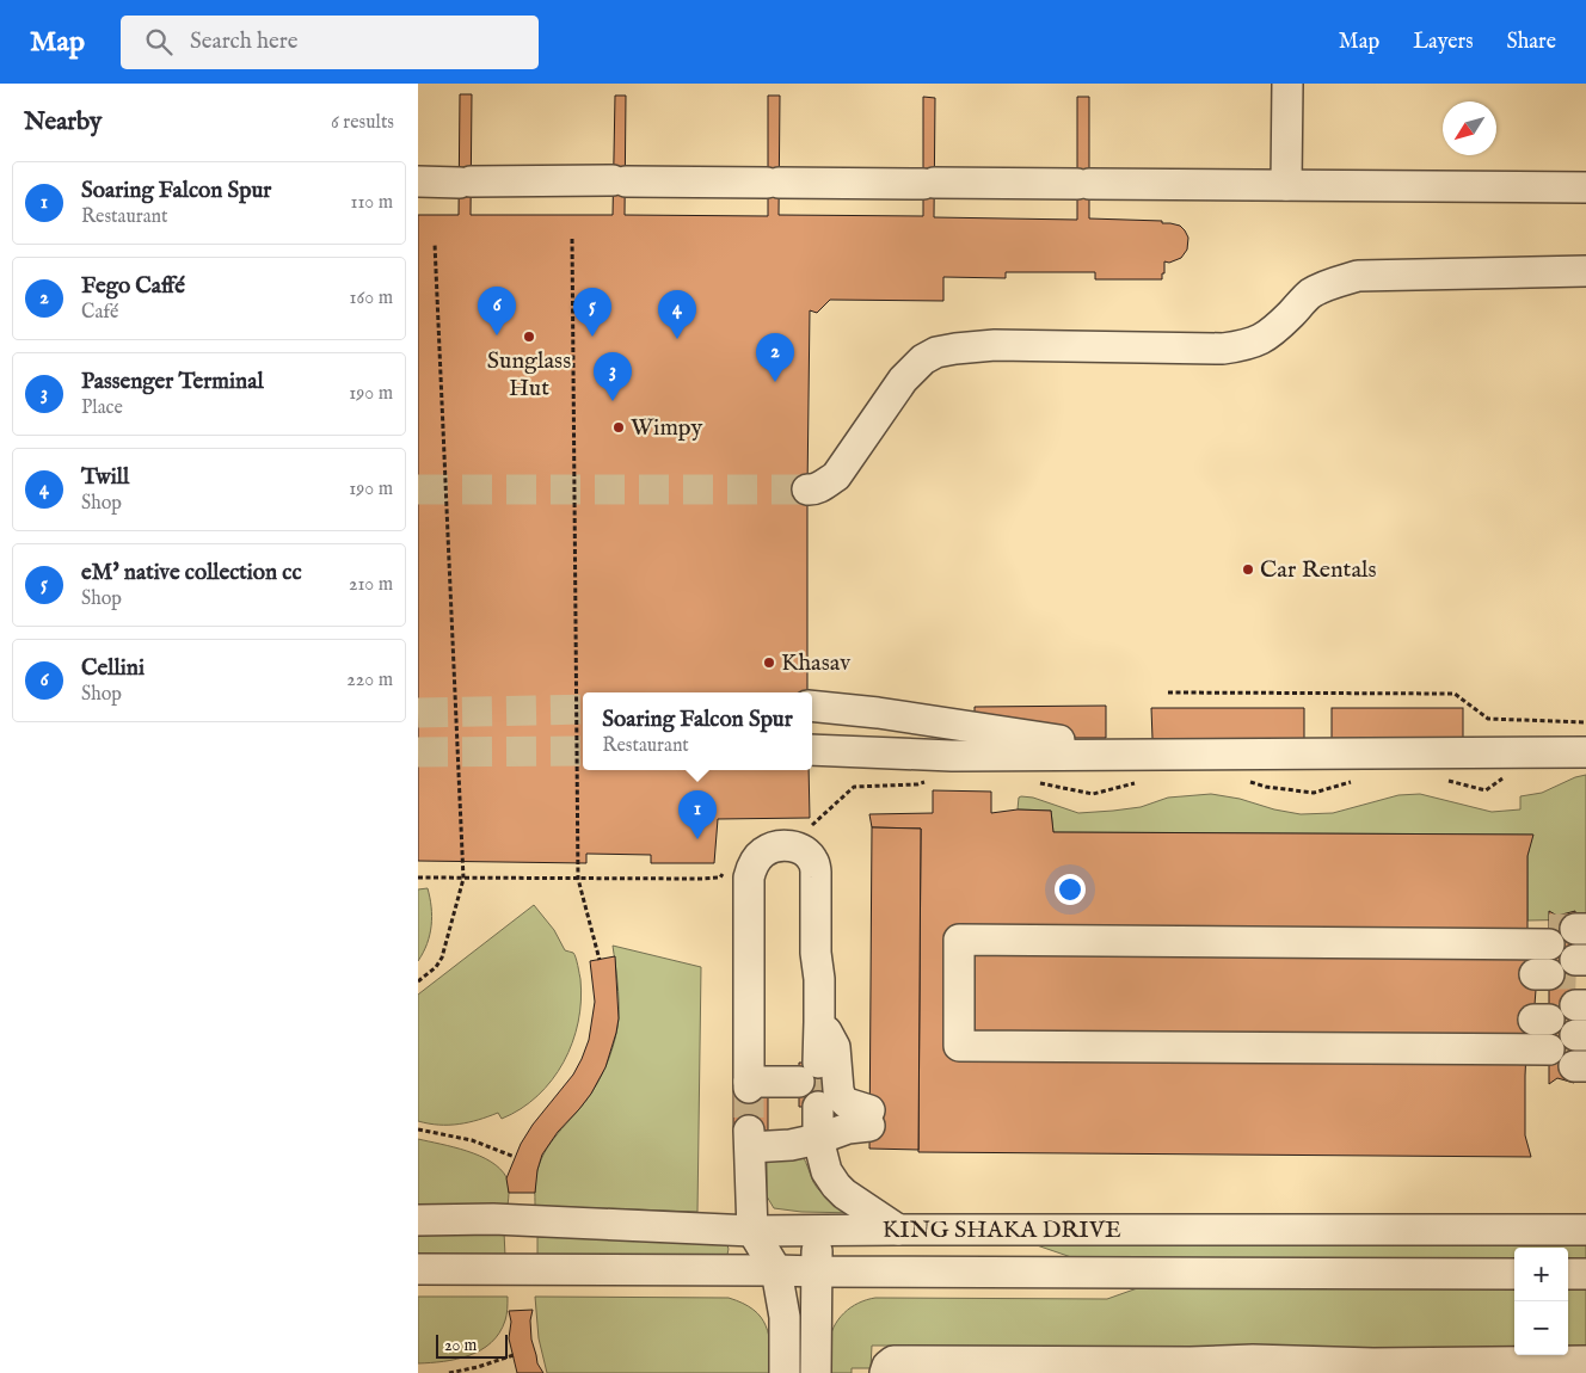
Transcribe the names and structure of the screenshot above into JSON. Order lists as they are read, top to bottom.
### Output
{
  "streets": {
    "street": ["KING SHAKA DRIVE"]
  },
  "places": [
    "Sunglass Hut",
    "Wimpy",
    "Car Rentals",
    "Khasav"
  ],
  "scale_bar": "20 m",
  "north": "bottom left",
  "page": {
    "header": "Map",
    "search": "Search here",
    "nav": ["Map", "Layers", "Share"],
    "heading": ["Nearby", "6 results"],
    "list": [
      {
        "mark": "1",
        "name": "Soaring Falcon Spur",
        "note": "Restaurant",
        "value": "110 m"
      },
      {
        "mark": "2",
        "name": "Fego Caffé",
        "note": "Café",
        "value": "160 m"
      },
      {
        "mark": "3",
        "name": "Passenger Terminal",
        "note": "Place",
        "value": "190 m"
      },
      {
        "mark": "4",
        "name": "Twill",
        "note": "Shop",
        "value": "190 m"
      },
      {
        "mark": "5",
        "name": "eM' native collection cc",
        "note": "Shop",
        "value": "210 m"
      },
      {
        "mark": "6",
        "name": "Cellini",
        "note": "Shop",
        "value": "220 m"
      }
    ],
    "pins": [
      "6",
      "5",
      "4",
      "2",
      "3",
      "1"
    ],
    "popup": ["Soaring Falcon Spur", "Restaurant"],
    "map_buttons": ["+", "−"],
    "scale": "20 m"
  }
}
